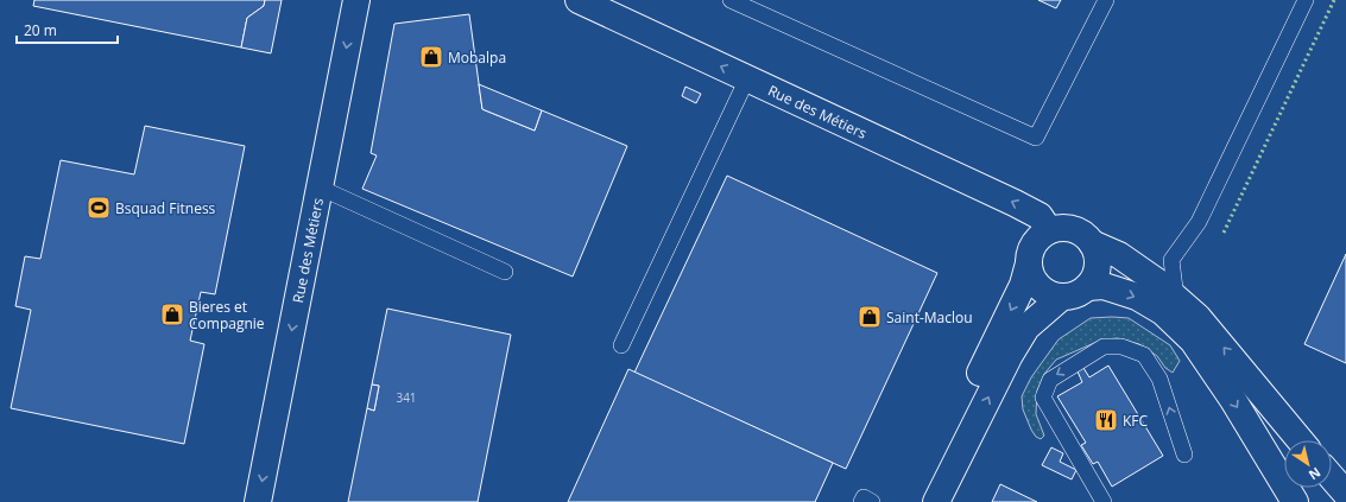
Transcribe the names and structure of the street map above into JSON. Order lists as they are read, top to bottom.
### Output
{
  "streets": {
    "street": ["Rue des Métiers"]
  },
  "places": {
    "shop": ["Mobalpa", "Bieres et Compagnie", "Saint-Maclou"],
    "sports": ["Bsquad Fitness"],
    "restaurant": ["KFC"]
  },
  "house_numbers": ["341"],
  "scale_bar": "20 m",
  "north": "bottom right"
}
